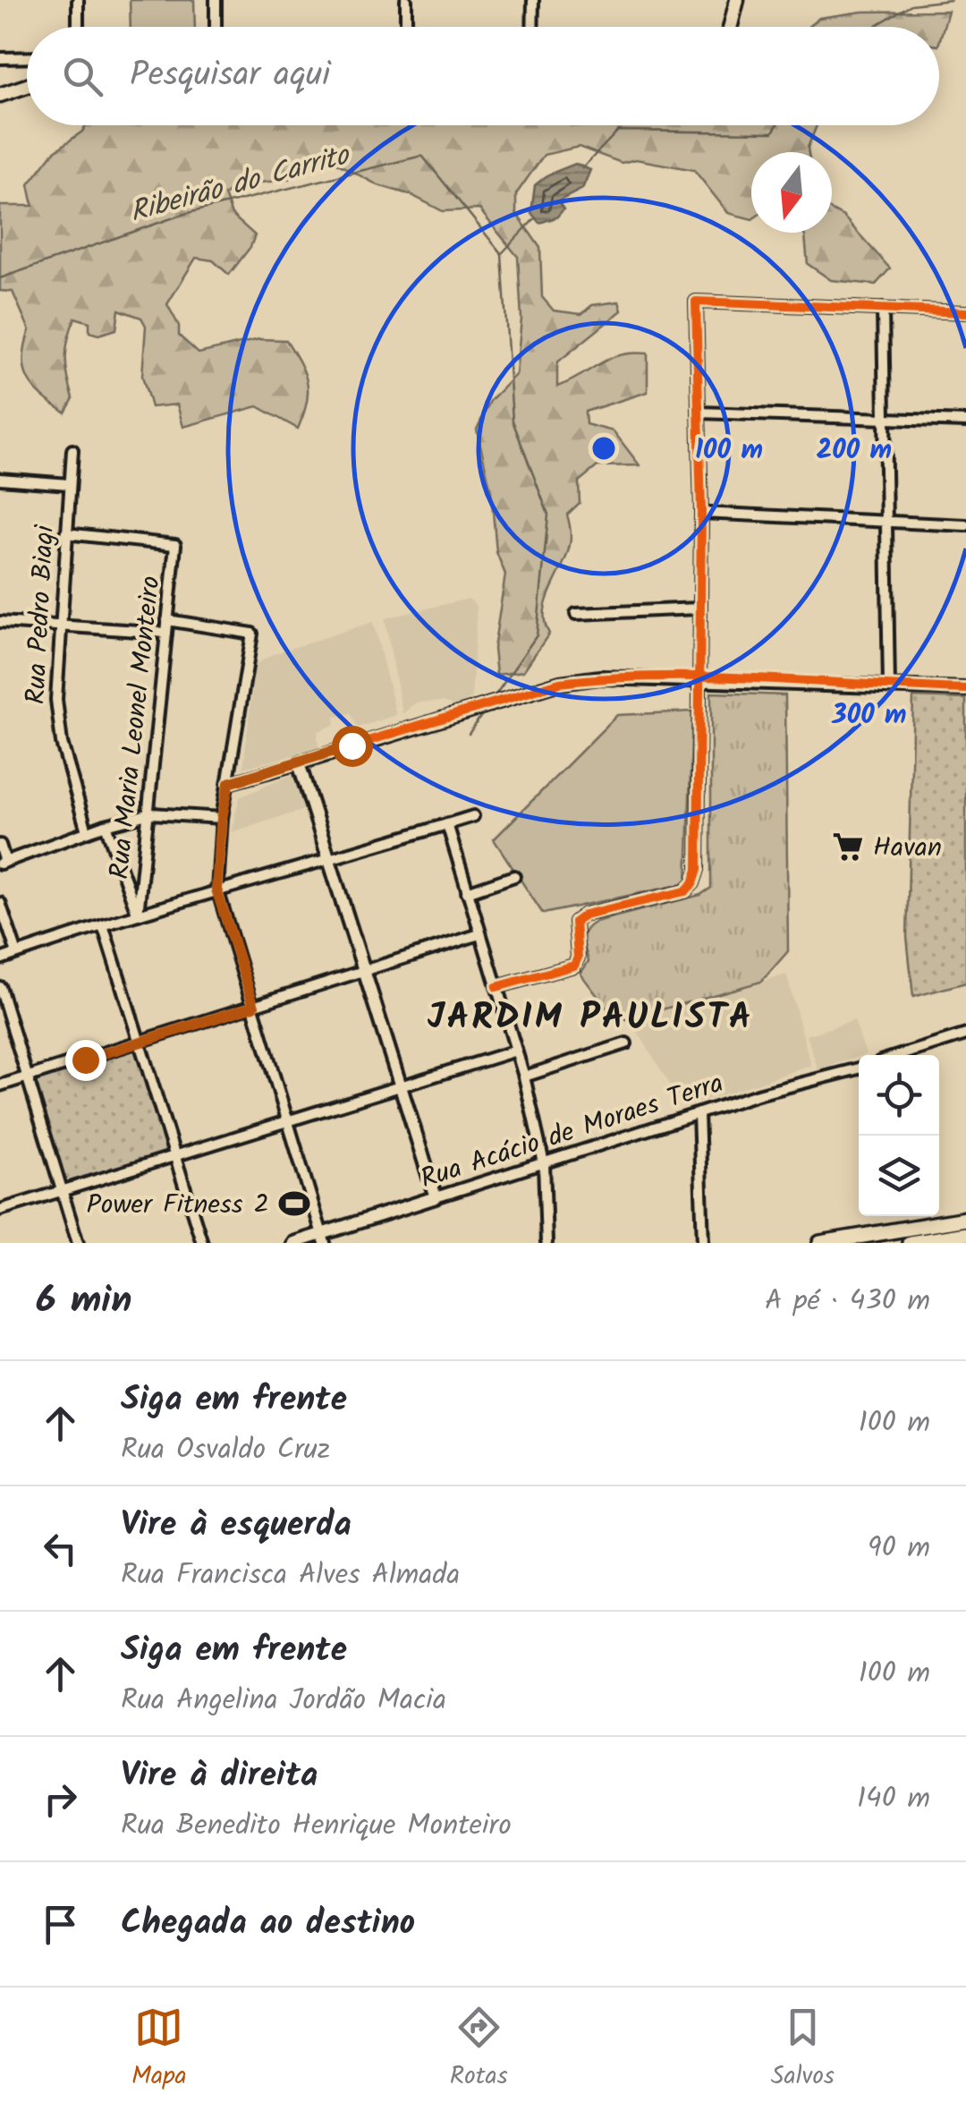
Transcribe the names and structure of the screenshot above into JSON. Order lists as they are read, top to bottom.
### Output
{
  "streets": {
    "street": ["Rua Pedro Biagi", "Rua Maria Leonel Monteiro", "Rua Acácio de Moraes Terra"]
  },
  "crossings": [
    ["Rua Pedro Biagi", "Rua Maria Leonel Monteiro"]
  ],
  "districts": ["JARDIM PAULISTA"],
  "water": ["Ribeirão do Carrito"],
  "places": {
    "supermarket": ["Havan"],
    "sports": ["Power Fitness 2"]
  },
  "north": "bottom",
  "page": {
    "search": "Pesquisar aqui",
    "heading": ["6 min", "A pé · 430 m"],
    "list": [
      ["Siga em frente", "Rua Osvaldo Cruz", "100 m"],
      ["Vire à esquerda", "Rua Francisca Alves Almada", "90 m"],
      ["Siga em frente", "Rua Angelina Jordão Macia", "100 m"],
      ["Vire à direita", "Rua Benedito Henrique Monteiro", "140 m"],
      "Chegada ao destino"
    ],
    "nav": ["Mapa", "Rotas", "Salvos"]
  },
  "rings": ["100 m", "200 m", "300 m"]
}
